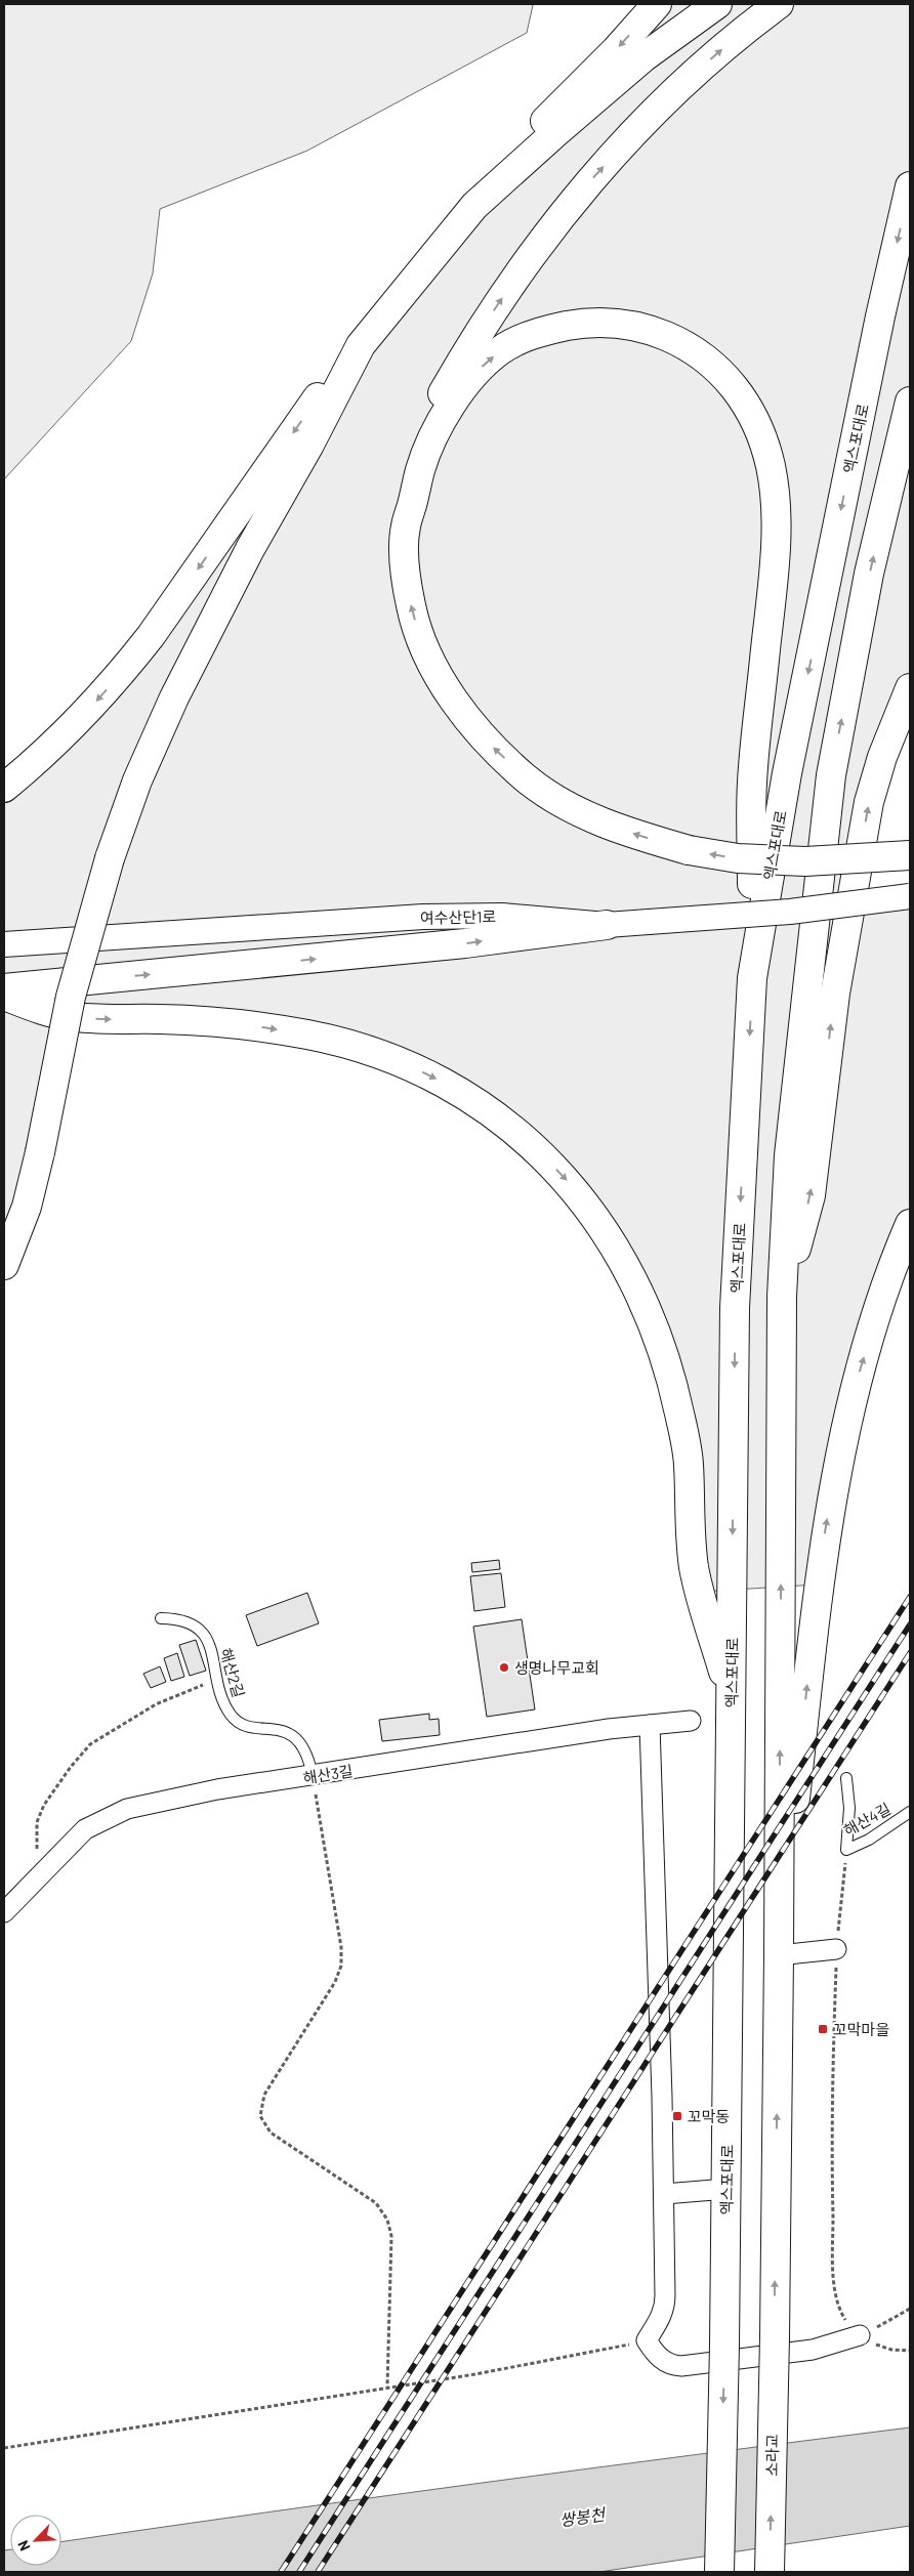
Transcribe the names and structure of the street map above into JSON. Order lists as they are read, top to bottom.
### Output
{
  "streets": {
    "highway": ["엑스포대로", "소라교"],
    "street": ["여수산단1로", "해산3길"],
    "lane": ["해산2길", "해산4길"]
  },
  "crossings": [
    ["해산2길", "해산3길"]
  ],
  "one_way": ["소라교"],
  "water": ["쌍봉천"],
  "places": {
    "other": ["생명나무교회"],
    "transit": ["꼬막마을", "꼬막동"]
  },
  "north": "bottom left"
}
